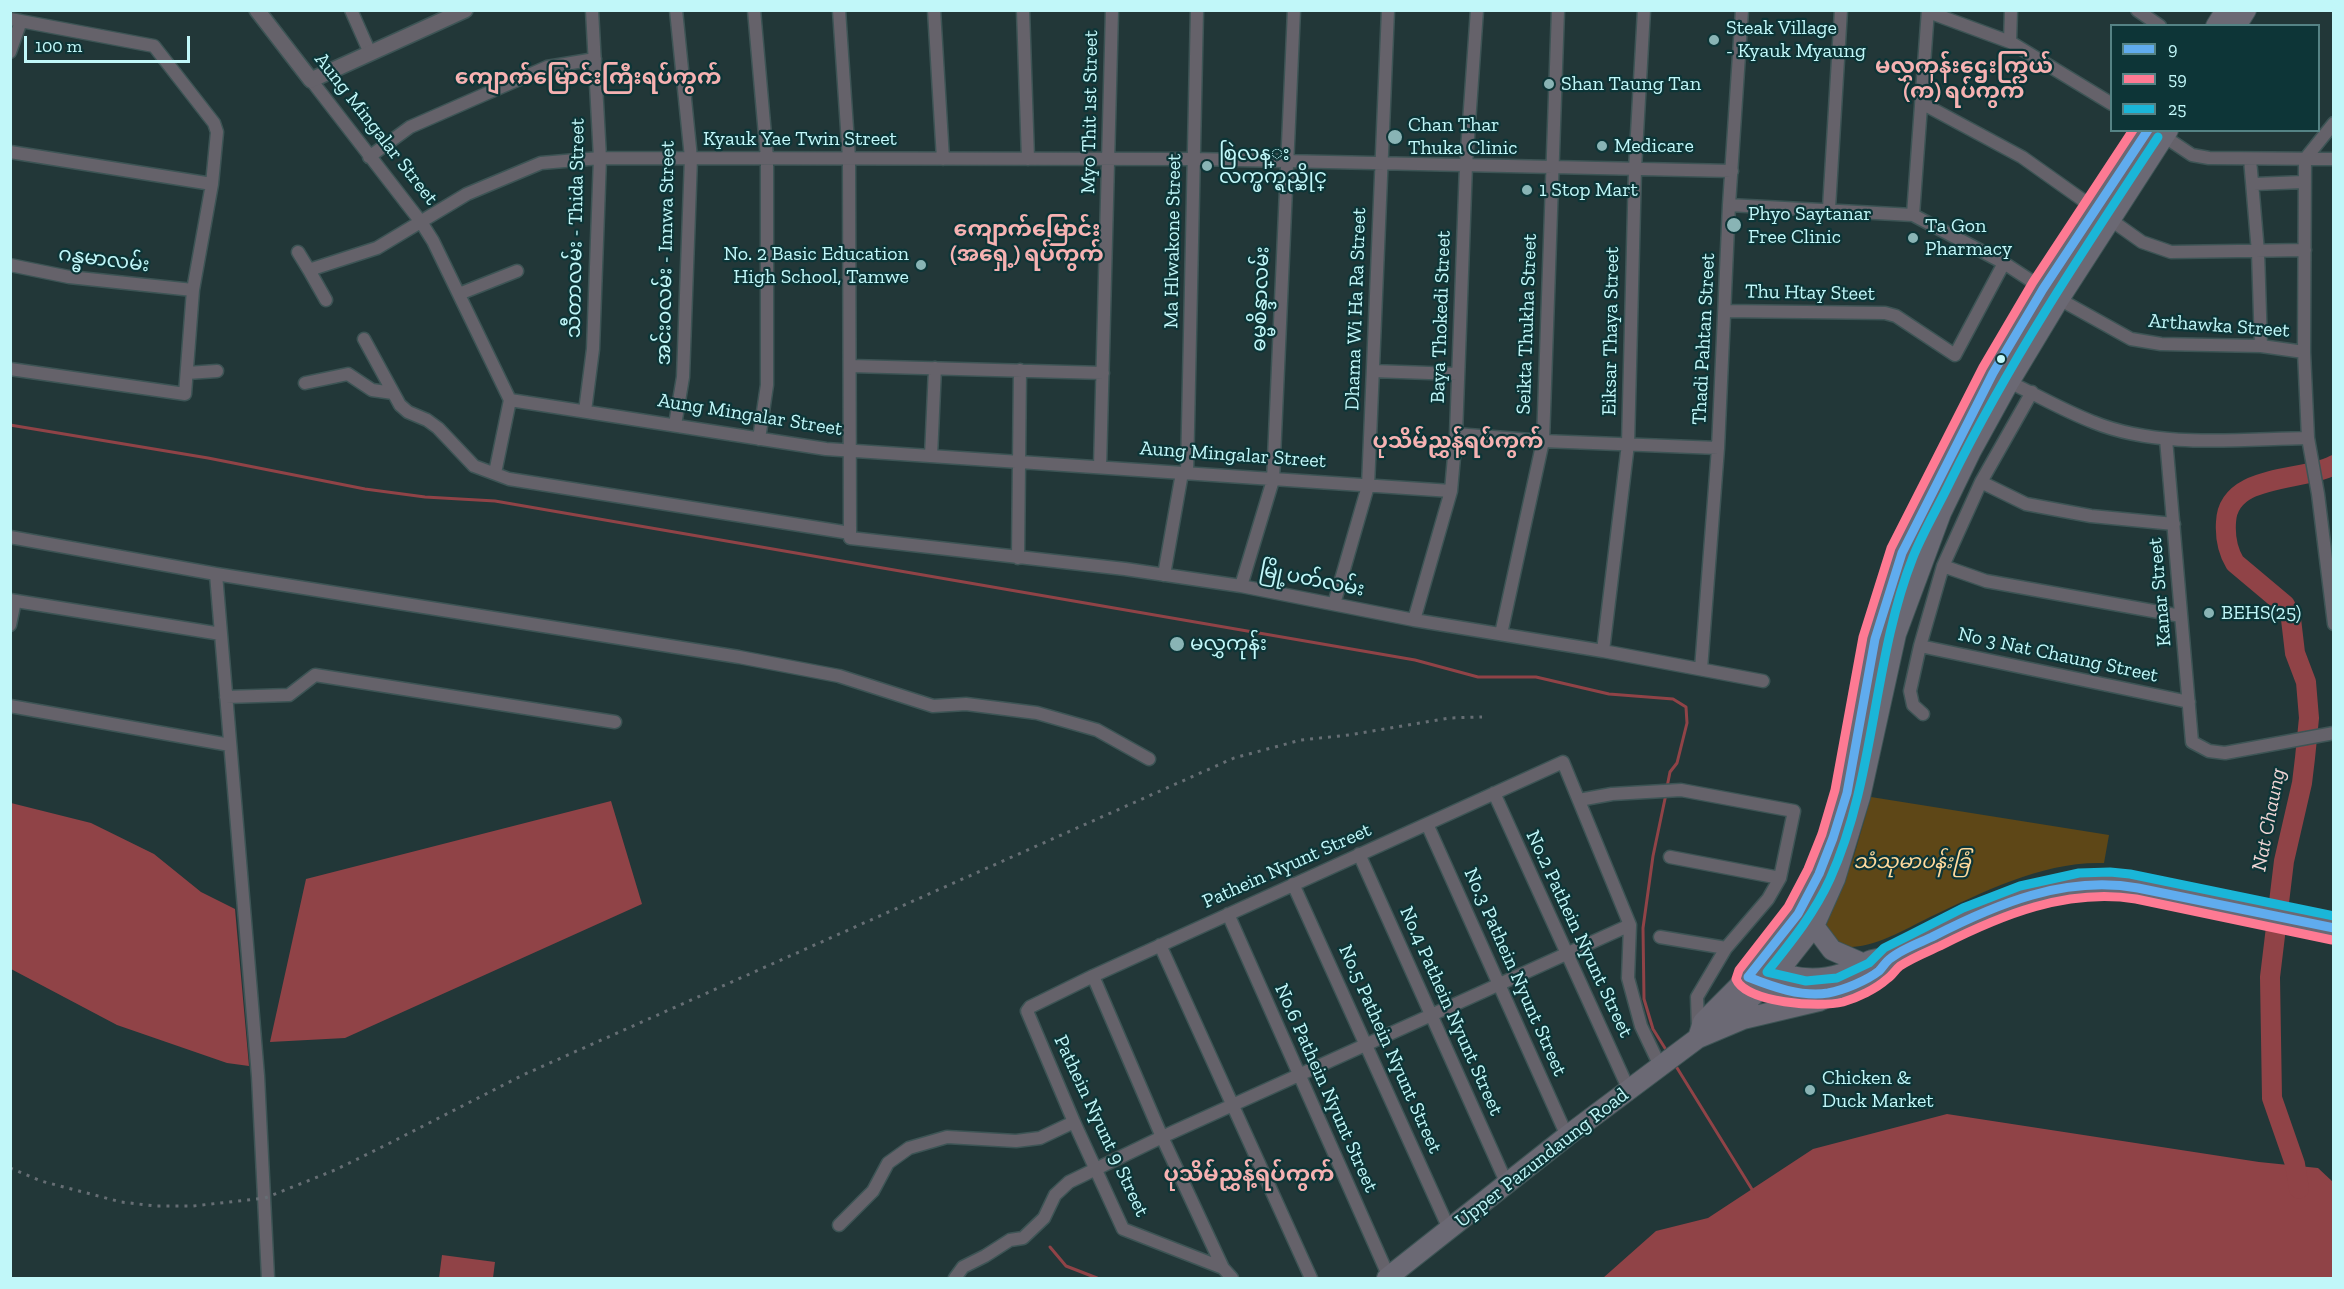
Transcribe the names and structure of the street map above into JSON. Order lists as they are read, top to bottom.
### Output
{
  "streets": {
    "main road": ["Upper Pazundaung Road"],
    "street": [
      "Myo Thit 1st Street",
      "Aung Mingalar Street",
      "Kyauk Yae Twin Street",
      "သီတာလမ်း - Thida Street",
      "Ma Hlwakone Street",
      "အင်းဝလမ်း - Innwa Street",
      "ဂန္ဓမာလမ်း",
      "Thu Htay Steet",
      "ဓမ္မစိန္ဒာလမ်း",
      "Dhama Wi Ha Ra Street",
      "Baya Thokedi Street",
      "Seikta Thukha Street",
      "Arthawka Street",
      "Eiksar Thaya Street",
      "Thadi Pahtan Street",
      "မြို့ပတ်လမ်း",
      "Kanar Street",
      "No 3 Nat Chaung Street",
      "Pathein Nyunt Street",
      "No.2 Pathein Nyunt Street",
      "No.3 Pathein Nyunt Street",
      "No.4 Pathein Nyunt Street",
      "No.5 Pathein Nyunt Street",
      "No.6 Pathein Nyunt Street",
      "Pathein Nyunt 9 Street"
    ]
  },
  "crossings": [
    ["Myo Thit 1st Street", "Aung Mingalar Street"],
    ["Myo Thit 1st Street", "Kyauk Yae Twin Street"],
    ["Aung Mingalar Street", "Kyauk Yae Twin Street"],
    ["Aung Mingalar Street", "သီတာလမ်း - Thida Street"],
    ["Aung Mingalar Street", "Ma Hlwakone Street"],
    ["Aung Mingalar Street", "အင်းဝလမ်း - Innwa Street"],
    ["Aung Mingalar Street", "ဓမ္မစိန္ဒာလမ်း"],
    ["Aung Mingalar Street", "Dhama Wi Ha Ra Street"],
    ["Aung Mingalar Street", "Baya Thokedi Street"],
    ["Kyauk Yae Twin Street", "သီတာလမ်း - Thida Street"],
    ["Kyauk Yae Twin Street", "Ma Hlwakone Street"],
    ["Kyauk Yae Twin Street", "အင်းဝလမ်း - Innwa Street"],
    ["Kyauk Yae Twin Street", "ဓမ္မစိန္ဒာလမ်း"],
    ["Kyauk Yae Twin Street", "Dhama Wi Ha Ra Street"],
    ["Kyauk Yae Twin Street", "Baya Thokedi Street"],
    ["Kyauk Yae Twin Street", "Seikta Thukha Street"],
    ["Kyauk Yae Twin Street", "Eiksar Thaya Street"],
    ["Kyauk Yae Twin Street", "Thadi Pahtan Street"],
    ["Ma Hlwakone Street", "မြို့ပတ်လမ်း"],
    ["Thu Htay Steet", "Arthawka Street"],
    ["Thu Htay Steet", "Thadi Pahtan Street"],
    ["ဓမ္မစိန္ဒာလမ်း", "မြို့ပတ်လမ်း"],
    ["Dhama Wi Ha Ra Street", "မြို့ပတ်လမ်း"],
    ["Baya Thokedi Street", "မြို့ပတ်လမ်း"],
    ["Seikta Thukha Street", "မြို့ပတ်လမ်း"],
    ["Eiksar Thaya Street", "မြို့ပတ်လမ်း"],
    ["Thadi Pahtan Street", "မြို့ပတ်လမ်း"],
    ["Kanar Street", "No 3 Nat Chaung Street"],
    ["Pathein Nyunt Street", "No.2 Pathein Nyunt Street"],
    ["Pathein Nyunt Street", "No.3 Pathein Nyunt Street"],
    ["Pathein Nyunt Street", "No.4 Pathein Nyunt Street"],
    ["Pathein Nyunt Street", "No.5 Pathein Nyunt Street"],
    ["Pathein Nyunt Street", "No.6 Pathein Nyunt Street"],
    ["Pathein Nyunt Street", "Pathein Nyunt 9 Street"],
    ["No.2 Pathein Nyunt Street", "Upper Pazundaung Road"],
    ["No.3 Pathein Nyunt Street", "Upper Pazundaung Road"],
    ["No.4 Pathein Nyunt Street", "Upper Pazundaung Road"],
    ["No.5 Pathein Nyunt Street", "Upper Pazundaung Road"],
    ["No.6 Pathein Nyunt Street", "Upper Pazundaung Road"]
  ],
  "districts": [
    "မလွှကုန်းဌေးကြွယ် (က) ရပ်ကွက်",
    "ကျောက်မြောင်းကြီးရပ်ကွက်",
    "ကျောက်မြောင်း (အရှေ့) ရပ်ကွက်",
    "ပုသိမ်ညွှန့်ရပ်ကွက်",
    "ပုသိမ်ညွှန့်ရပ်ကွက်"
  ],
  "water": ["Nat Chaung"],
  "parks": ["သံသုမာပန်းခြံ"],
  "places": [
    "Steak Village - Kyauk Myaung",
    "Shan Taung Tan",
    "Chan Thar Thuka Clinic",
    "Medicare",
    "စြဲလန္း လက္ဖက္ရည္ဆိုင္",
    "1 Stop Mart",
    "Phyo Saytanar Free Clinic",
    "Ta Gon Pharmacy",
    "No. 2 Basic Education High School, Tamwe",
    "BEHS(25)",
    "မလွှကုန်း",
    "Chicken & Duck Market"
  ],
  "lines": ["transit line 9", "transit line 59", "transit line 25"],
  "legend": ["9", "59", "25"],
  "scale_bar": "100 m"
}
